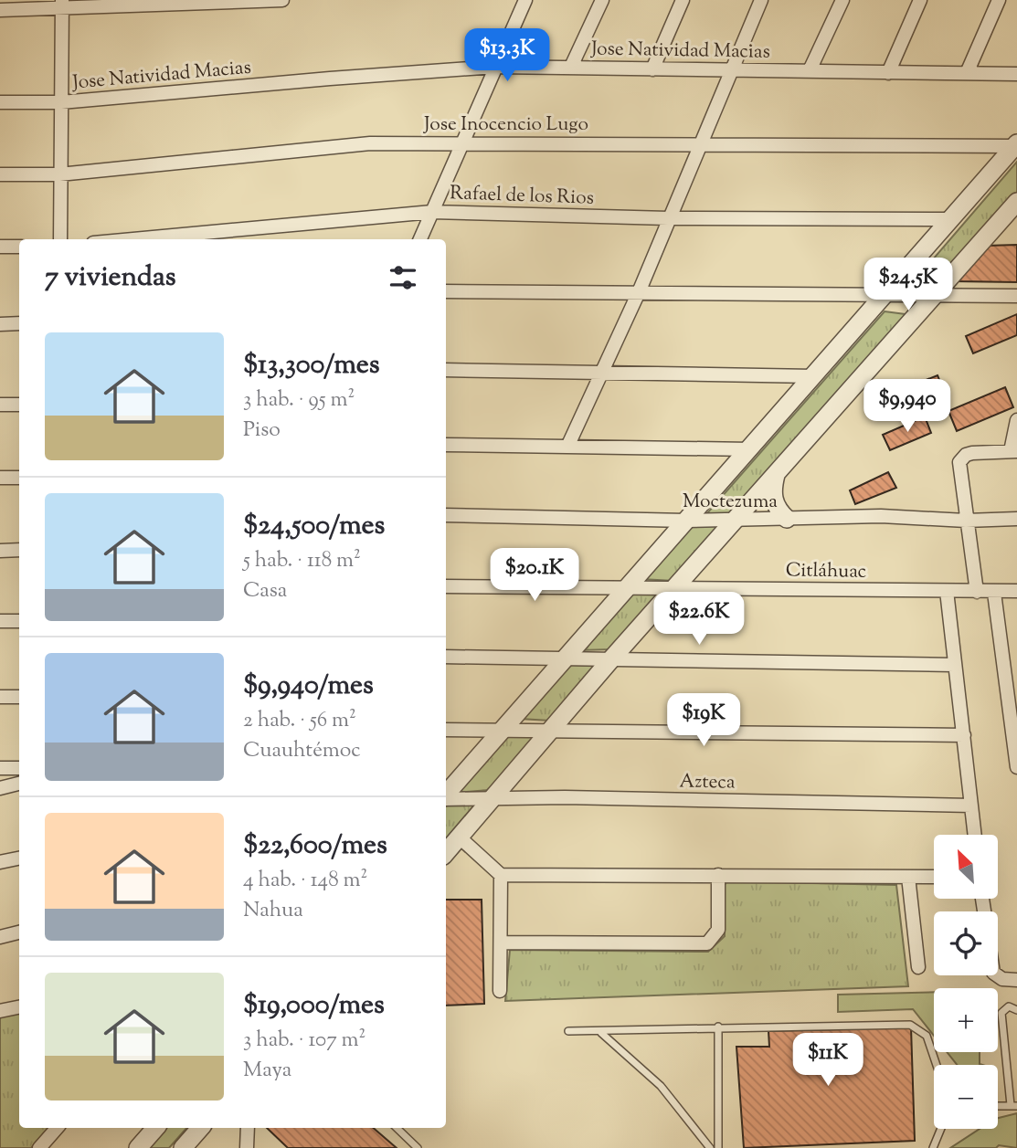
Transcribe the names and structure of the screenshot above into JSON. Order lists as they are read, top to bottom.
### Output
{
  "streets": {
    "street": [
      "Jose Natividad Macias",
      "Jose Inocencio Lugo",
      "Rafael de los Rios",
      "Moctezuma",
      "Citláhuac",
      "Azteca"
    ]
  },
  "north": "top left",
  "page": {
    "price": [
      "$13.3K",
      "$24.5K",
      "$9,940",
      "$20.1K",
      "$22.6K",
      "$19K",
      "$11K"
    ],
    "heading": "7 viviendas",
    "list": [
      {
        "name": "$13,300/mes",
        "note": "3 hab. · 95 m² · Piso"
      },
      {
        "name": "$24,500/mes",
        "note": "5 hab. · 118 m² · Casa"
      },
      {
        "name": "$9,940/mes",
        "note": "2 hab. · 56 m² · Cuauhtémoc"
      },
      {
        "name": "$22,600/mes",
        "note": "4 hab. · 148 m² · Nahua"
      },
      {
        "name": "$19,000/mes",
        "note": "3 hab. · 107 m² · Maya"
      }
    ],
    "map_buttons": ["+", "−"]
  }
}
